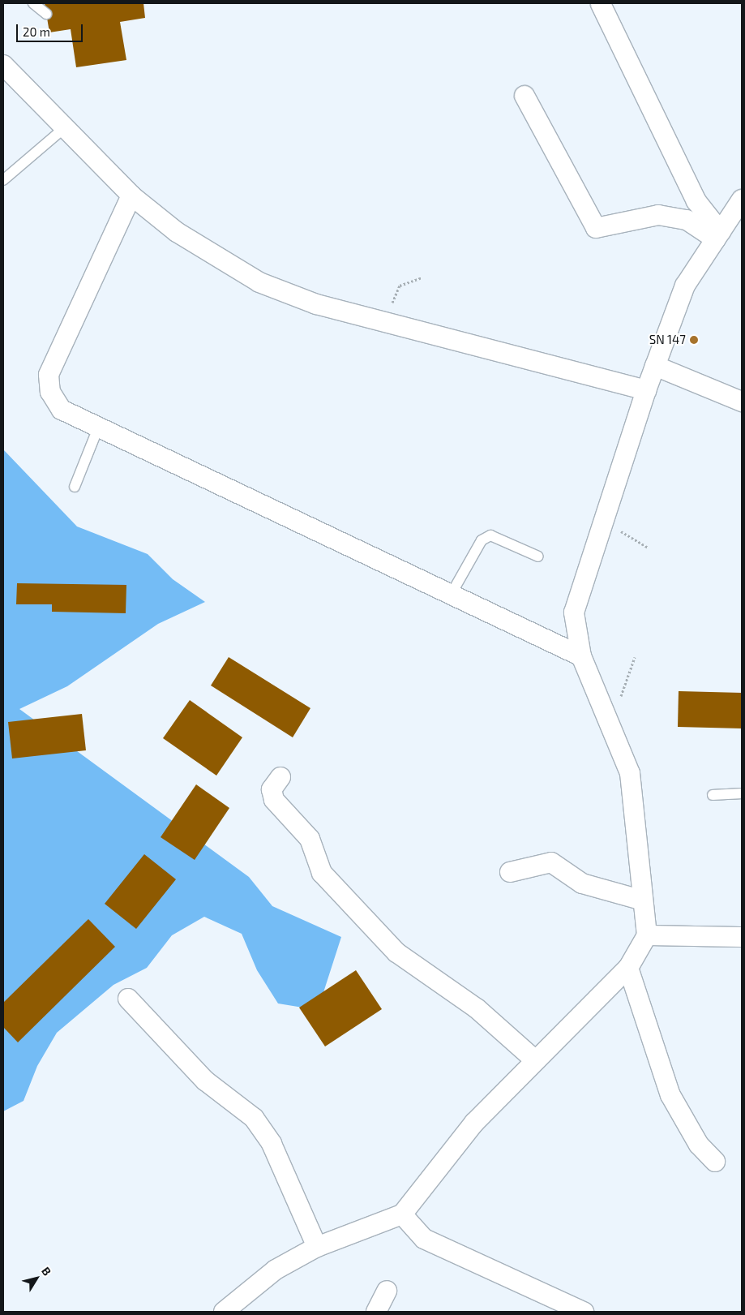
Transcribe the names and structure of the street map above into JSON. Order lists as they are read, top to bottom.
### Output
{
  "places": ["SN 147"],
  "scale_bar": "20 m",
  "north": "top right"
}
